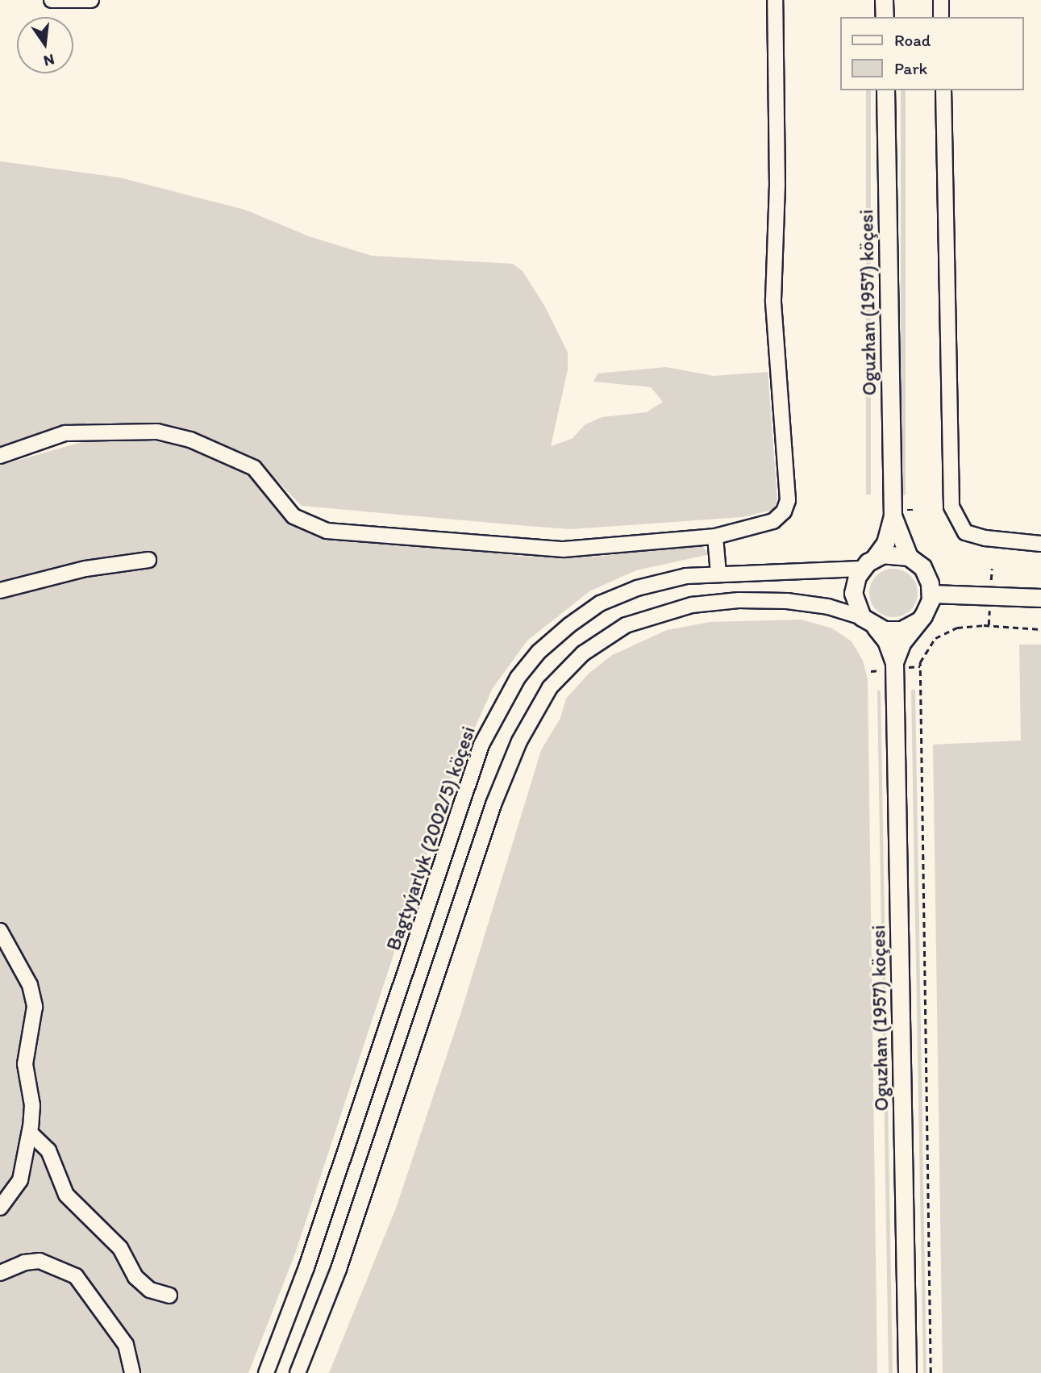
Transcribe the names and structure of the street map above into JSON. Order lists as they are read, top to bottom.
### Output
{
  "streets": {
    "main road": ["Oguzhan (1957) köçesi"],
    "street": ["Bagtyýarlyk (2002/5) köçesi"]
  },
  "crossings": [
    ["Oguzhan (1957) köçesi", "Bagtyýarlyk (2002/5) köçesi"]
  ],
  "legend": ["Road", "Park"],
  "north": "bottom"
}
